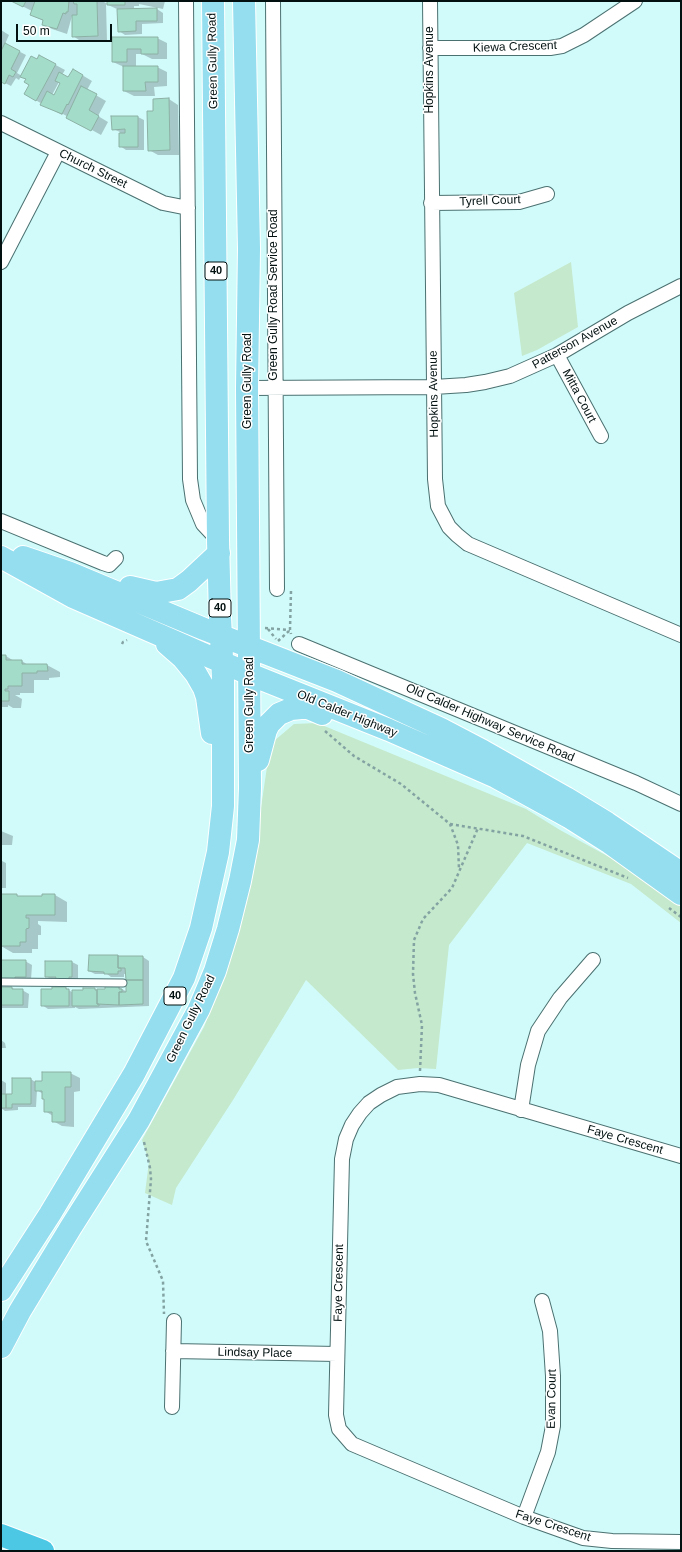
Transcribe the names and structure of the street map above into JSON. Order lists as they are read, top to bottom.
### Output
{
  "streets": {
    "main road": ["Green Gully Road", "40", "Old Calder Highway"],
    "street": [
      "Kiewa Crescent",
      "Hopkins Avenue",
      "Church Street",
      "Tyrell Court",
      "Green Gully Road Service Road",
      "Patterson Avenue",
      "Mitta Court",
      "Old Calder Highway Service Road",
      "Faye Crescent",
      "Lindsay Place",
      "Evan Court"
    ]
  },
  "crossings": [
    ["Kiewa Crescent", "Hopkins Avenue"],
    ["Green Gully Road", "Patterson Avenue"],
    ["Green Gully Road", "Old Calder Highway"],
    ["Hopkins Avenue", "Tyrell Court"],
    ["Hopkins Avenue", "Patterson Avenue"],
    ["Green Gully Road Service Road", "Patterson Avenue"],
    ["Patterson Avenue", "Mitta Court"],
    ["Faye Crescent", "Lindsay Place"],
    ["Faye Crescent", "Evan Court"]
  ],
  "scale_bar": "50 m"
}
